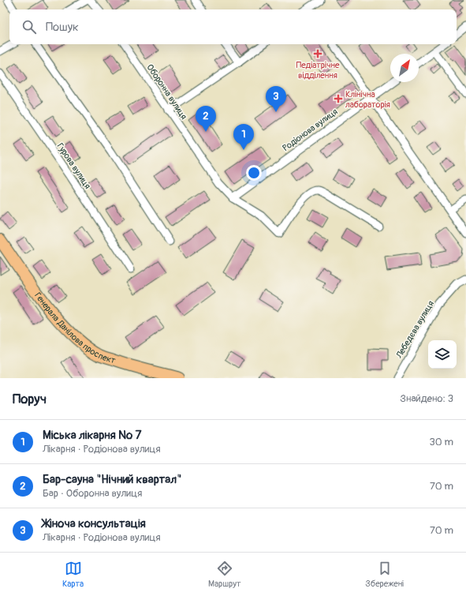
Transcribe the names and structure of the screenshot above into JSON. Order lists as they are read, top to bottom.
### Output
{
  "streets": {
    "main road": ["Генерала Данілова проспект"],
    "street": [
      "Оборонна вулиця",
      "Родіонова вулиця",
      "Гурова вулиця",
      "Лебедєва вулиця"
    ]
  },
  "crossings": [
    ["Оборонна вулиця", "Родіонова вулиця"]
  ],
  "places": {
    "health": ["Педіатрічне відділення", "Клінічна лабораторія"]
  },
  "north": "top right",
  "page": {
    "search": "Пошук",
    "pins": ["3", "2", "1"],
    "heading": ["Поруч", "Знайдено: 3"],
    "list": [
      {
        "mark": "1",
        "name": "Міська лікарня № 7",
        "note": "Лікарня · Родіонова вулиця",
        "value": "30 m"
      },
      {
        "mark": "2",
        "name": "Бар-сауна \"Нічний квартал\"",
        "note": "Бар · Оборонна вулиця",
        "value": "70 m"
      },
      {
        "mark": "3",
        "name": "Жіноча консультація",
        "note": "Лікарня · Родіонова вулиця",
        "value": "70 m"
      }
    ],
    "nav": ["Карта", "Маршрут", "Збережені"]
  }
}
